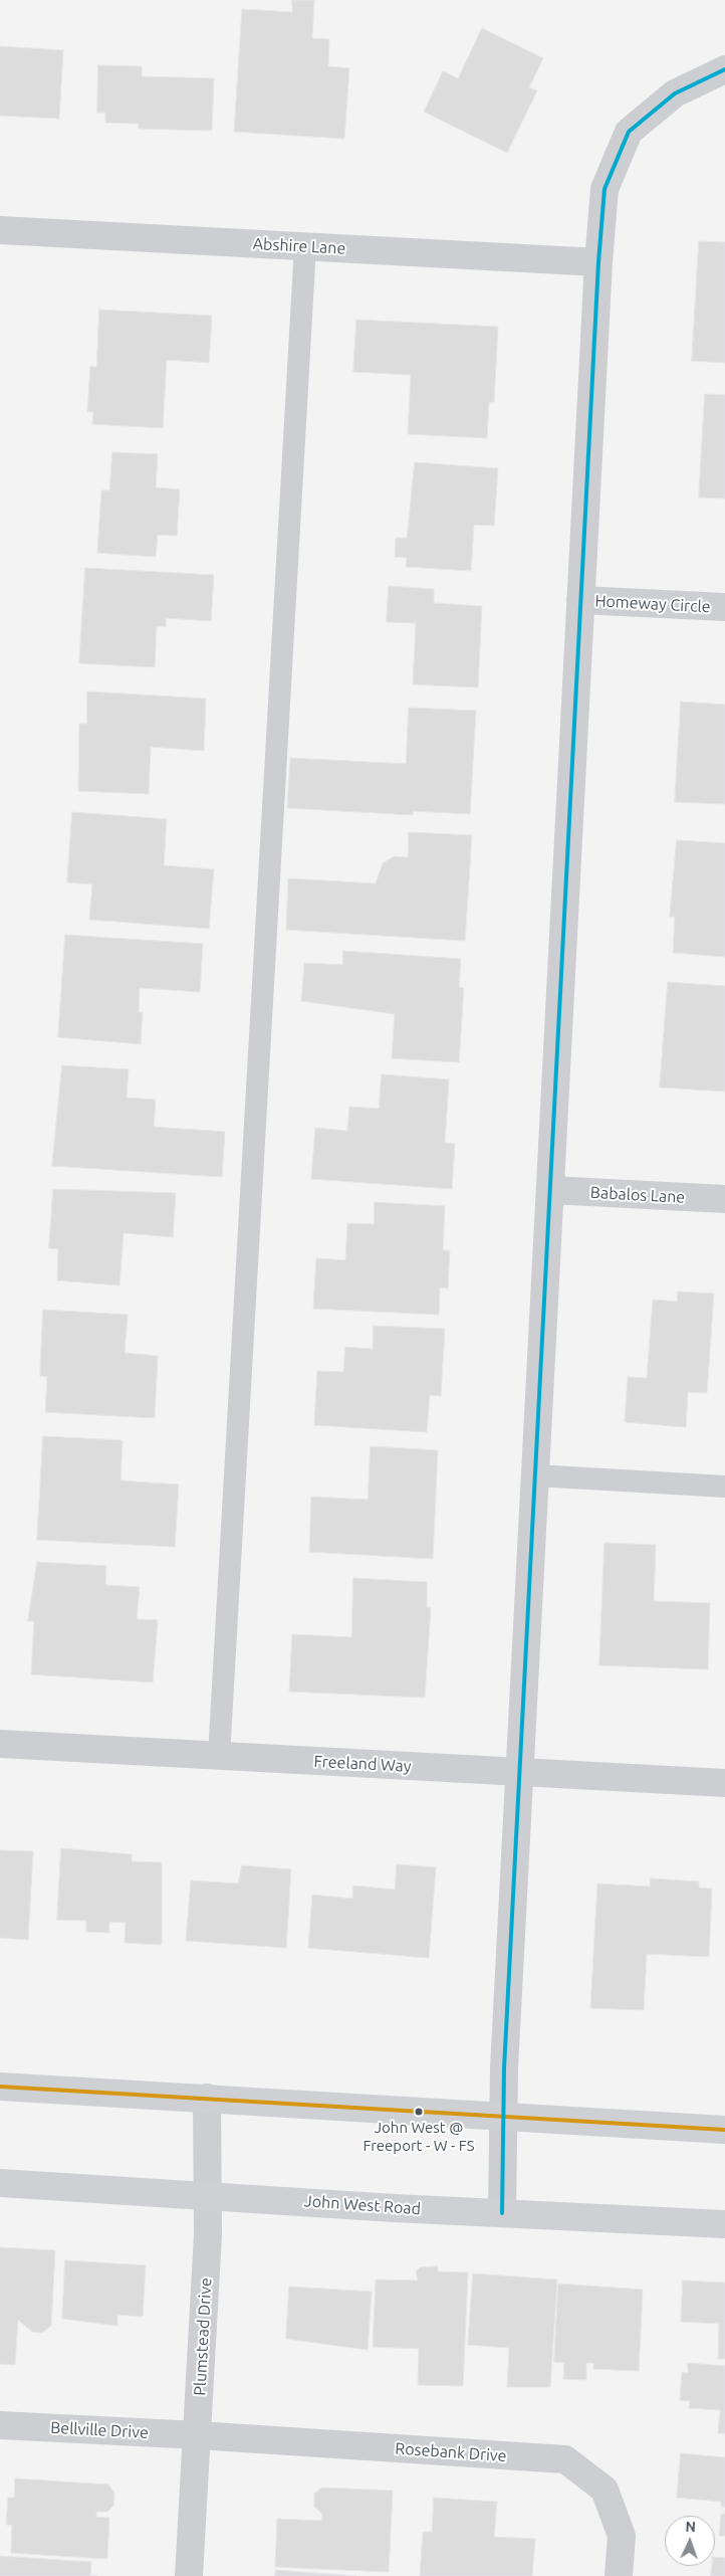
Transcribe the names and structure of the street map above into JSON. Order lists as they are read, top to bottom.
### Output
{
  "streets": {
    "main road": ["John West Road"],
    "street": [
      "Abshire Lane",
      "Homeway Circle",
      "Babalos Lane",
      "Freeland Way",
      "Plumstead Drive",
      "Bellville Drive",
      "Rosebank Drive"
    ]
  },
  "crossings": [
    ["John West Road", "Plumstead Drive"],
    ["Plumstead Drive", "Bellville Drive"],
    ["Plumstead Drive", "Rosebank Drive"],
    ["Bellville Drive", "Rosebank Drive"]
  ],
  "places": ["John West @ Freeport - W - FS"],
  "north": "top"
}
